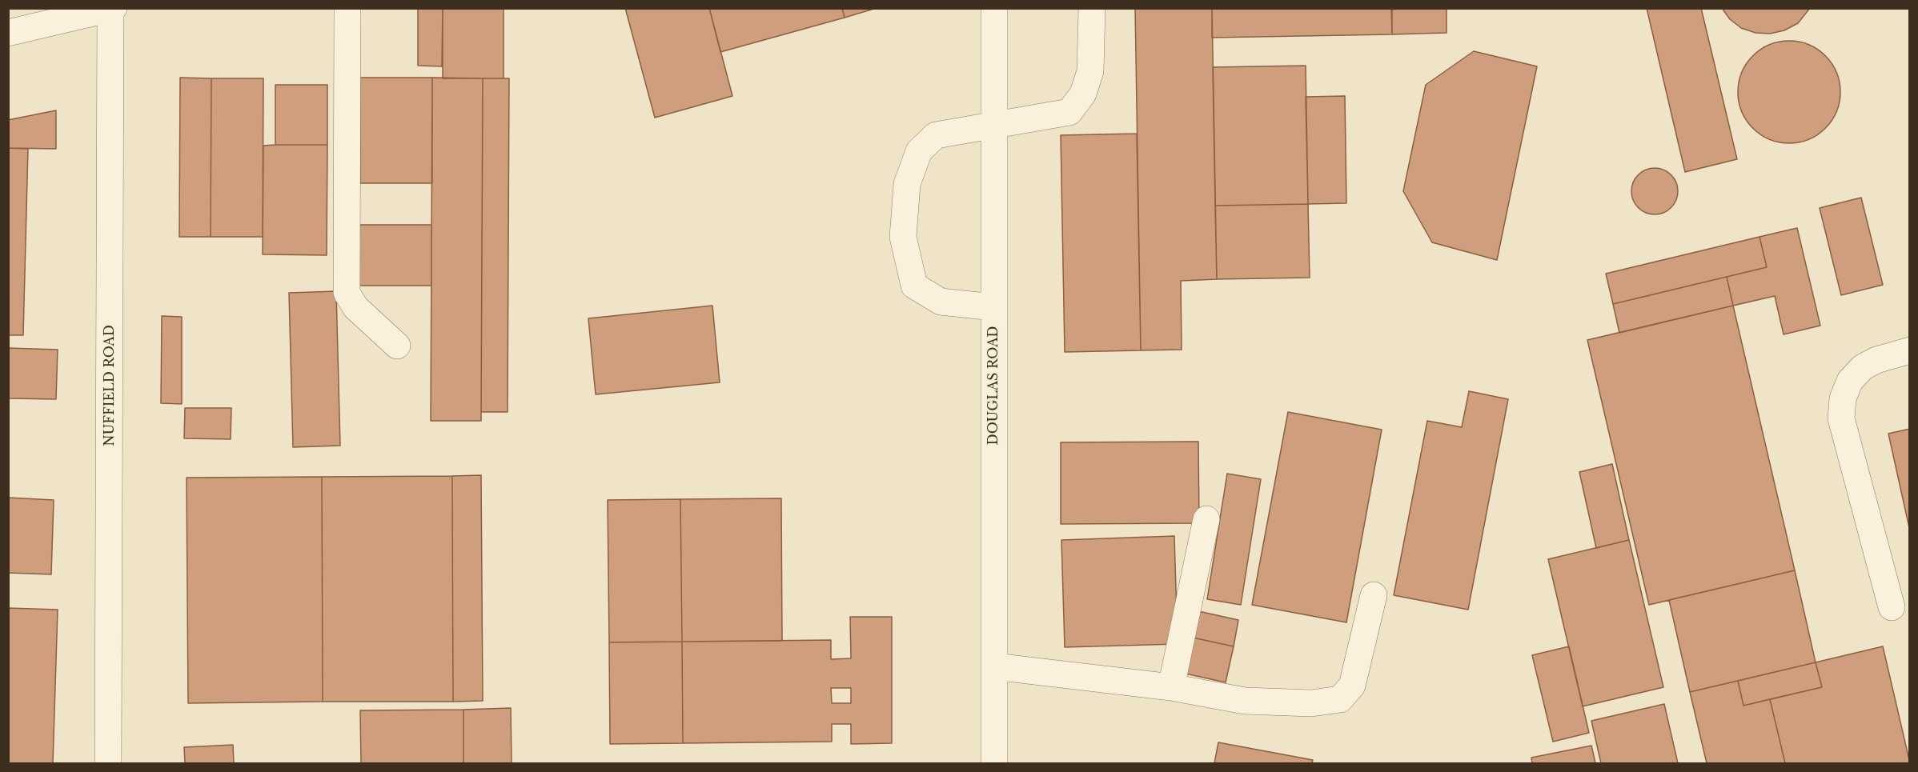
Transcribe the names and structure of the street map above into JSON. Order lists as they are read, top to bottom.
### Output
{
  "streets": {
    "street": ["NUFFIELD ROAD", "DOUGLAS ROAD"]
  }
}
